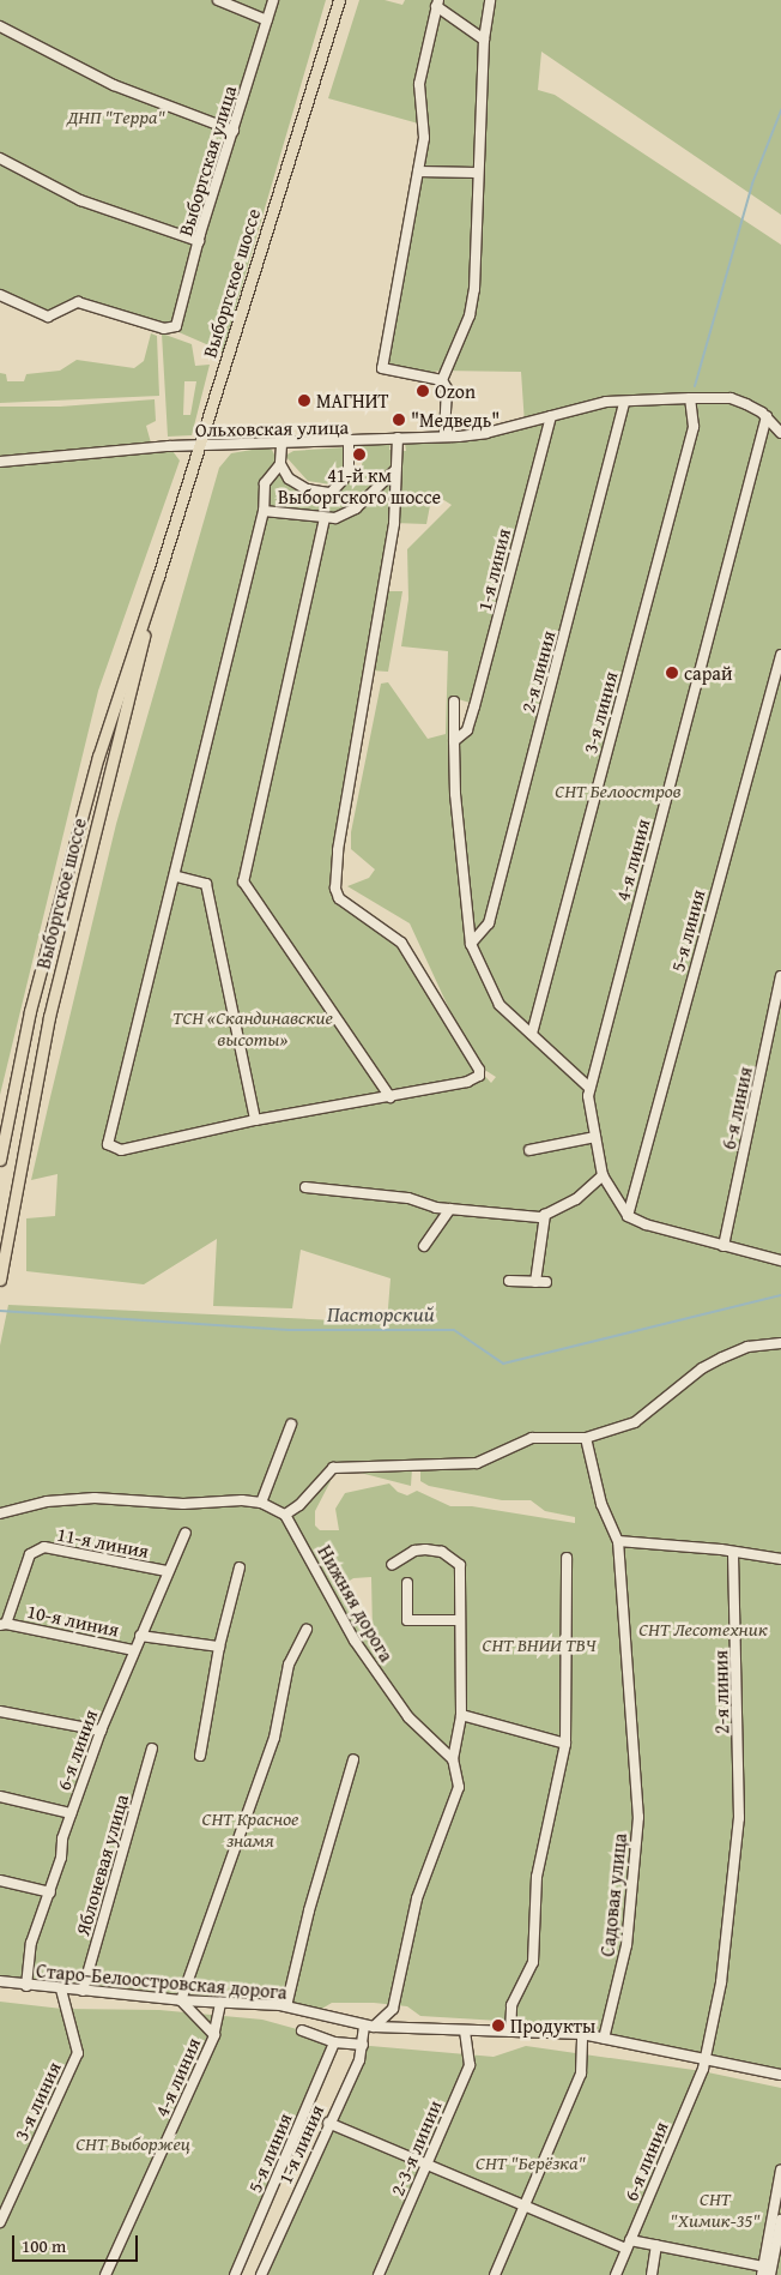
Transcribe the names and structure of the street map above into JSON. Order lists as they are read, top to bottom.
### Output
{
  "streets": {
    "main road": ["Выборгское шоссе"],
    "street": [
      "Выборгская улица",
      "Ольховская улица",
      "1-я линия",
      "2-я линия",
      "3-я линия",
      "4-я линия",
      "5-я линия",
      "6-я линия",
      "11-я линия",
      "Нижняя дорога",
      "10-я линия",
      "Яблоневая улица",
      "Садовая улица",
      "Старо-Белоостровская дорога",
      "2-3-я линии"
    ]
  },
  "crossings": [
    ["Выборгское шоссе", "Ольховская улица"],
    ["Ольховская улица", "1-я линия"],
    ["Ольховская улица", "2-я линия"],
    ["Ольховская улица", "3-я линия"],
    ["Ольховская улица", "4-я линия"],
    ["1-я линия", "Старо-Белоостровская дорога"],
    ["2-я линия", "6-я линия"],
    ["2-я линия", "Старо-Белоостровская дорога"],
    ["3-я линия", "Старо-Белоостровская дорога"],
    ["4-я линия", "Старо-Белоостровская дорога"],
    ["6-я линия", "11-я линия"],
    ["6-я линия", "10-я линия"],
    ["6-я линия", "Старо-Белоостровская дорога"],
    ["11-я линия", "10-я линия"],
    ["Яблоневая улица", "Старо-Белоостровская дорога"],
    ["Садовая улица", "Старо-Белоостровская дорога"],
    ["Старо-Белоостровская дорога", "2-3-я линии"]
  ],
  "water": ["Пасторский"],
  "parks": [
    "ДНП \"Терра\"",
    "СНТ Белоостров",
    "ТСН «Скандинавские высоты»",
    "СНТ Лесотехник",
    "СНТ ВНИИ ТВЧ",
    "СНТ Красное знамя",
    "СНТ Выборжец",
    "СНТ \"Берёзка\"",
    "СНТ \"Химик-35\""
  ],
  "places": [
    "Ozon",
    "МАГНИТ",
    "\"Медведь\"",
    "41-й км Выборгского шоссе",
    "сарай",
    "Продукты"
  ],
  "scale_bar": "100 m"
}
